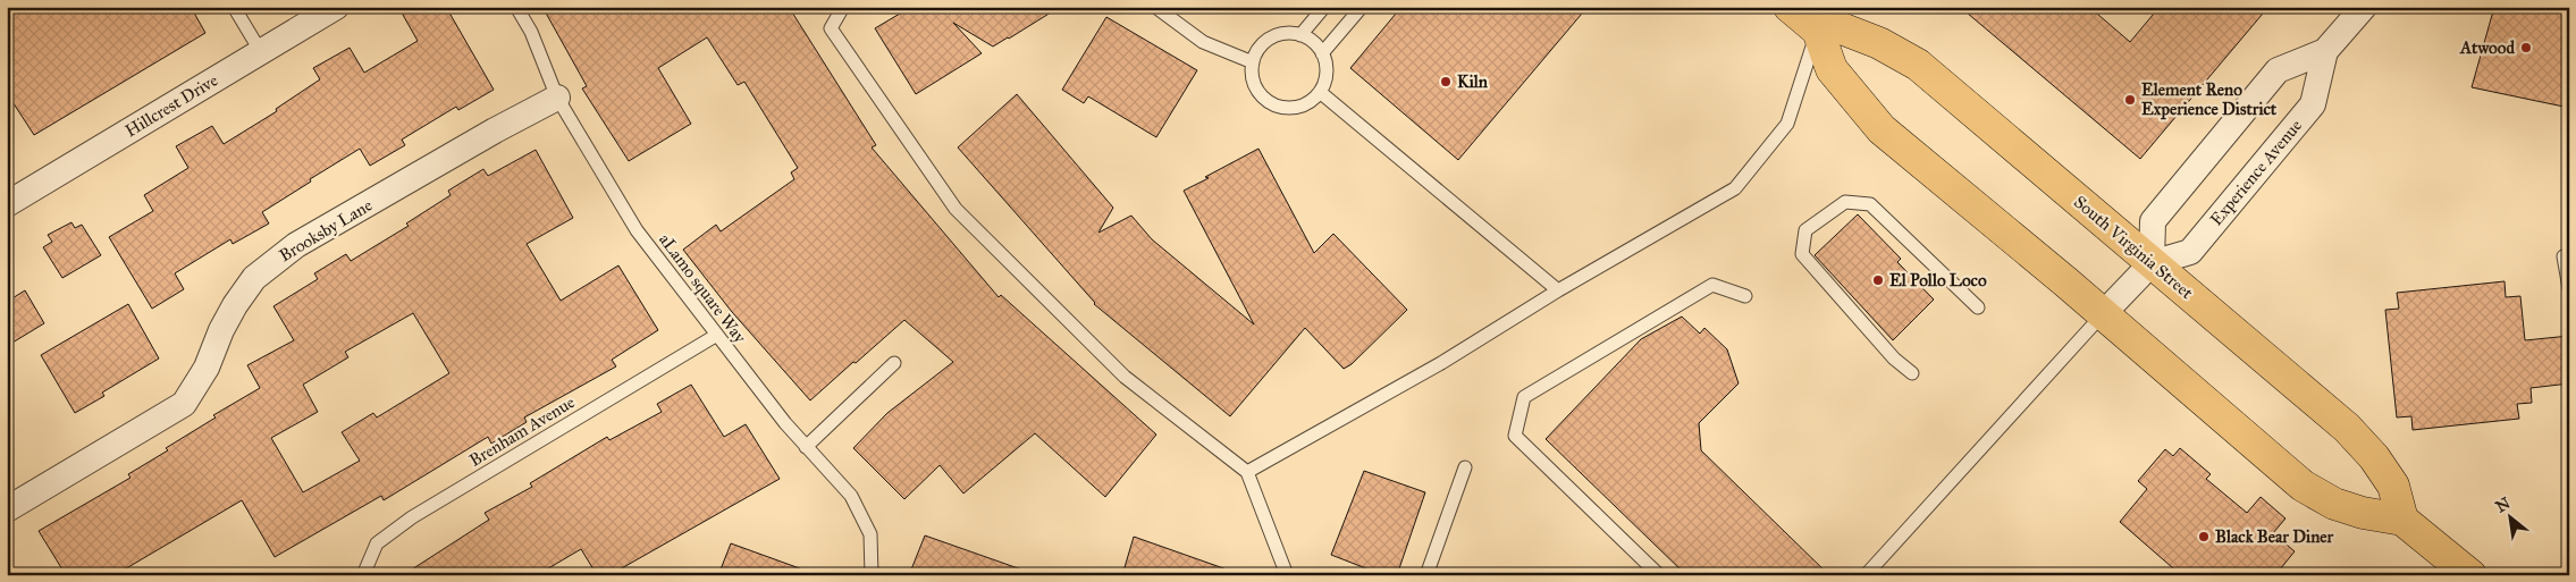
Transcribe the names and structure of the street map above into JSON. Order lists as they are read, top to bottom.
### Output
{
  "streets": {
    "main road": ["South Virginia Street"],
    "street": ["Hillcrest Drive", "Experience Avenue", "Brooksby Lane"],
    "lane": ["aLamo square Way", "Brenham Avenue"]
  },
  "crossings": [
    ["Experience Avenue", "South Virginia Street"],
    ["Brooksby Lane", "aLamo square Way"],
    ["aLamo square Way", "Brenham Avenue"]
  ],
  "places": [
    "Atwood",
    "Kiln",
    "Element Reno Experience District",
    "El Pollo Loco",
    "Black Bear Diner"
  ],
  "north": "top left"
}
